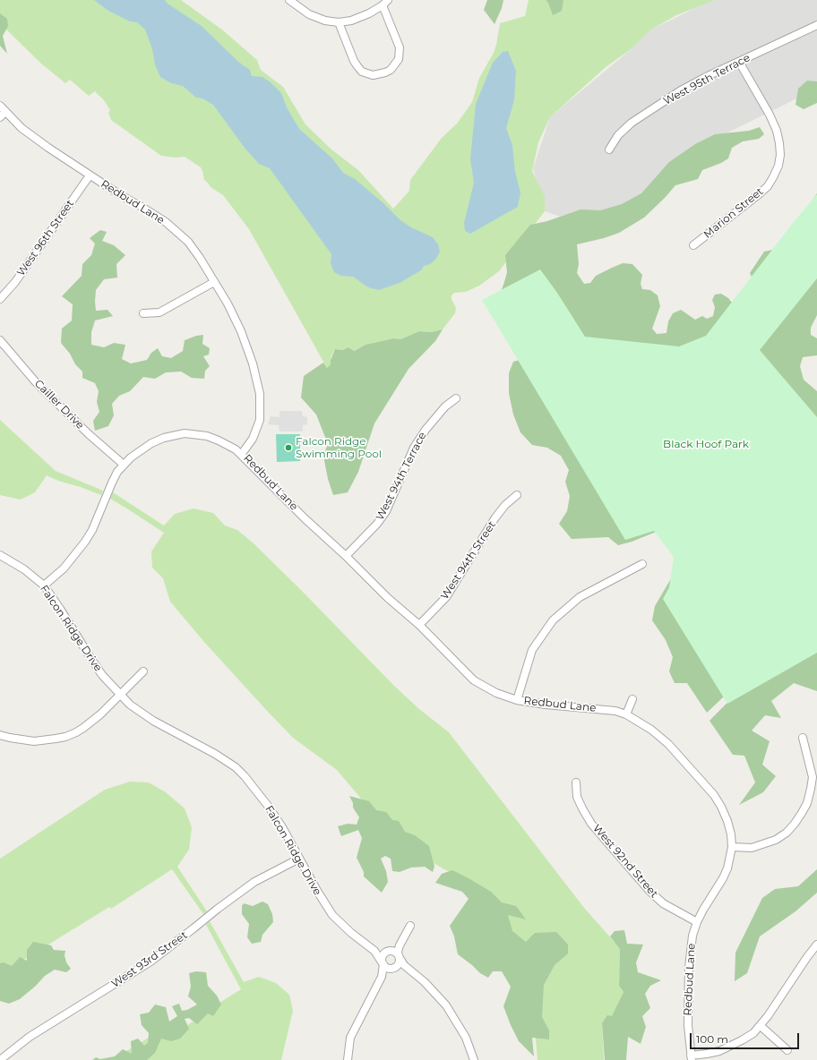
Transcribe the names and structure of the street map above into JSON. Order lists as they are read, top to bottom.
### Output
{
  "streets": {
    "street": [
      "West 95th Terrace",
      "Redbud Lane",
      "Marion Street",
      "West 96th Street",
      "Cailler Drive",
      "West 94th Terrace",
      "West 94th Street",
      "Falcon Ridge Drive",
      "West 92nd Street",
      "West 93rd Street"
    ]
  },
  "crossings": [
    ["West 95th Terrace", "Marion Street"],
    ["Redbud Lane", "West 96th Street"],
    ["Redbud Lane", "West 94th Terrace"],
    ["Redbud Lane", "West 94th Street"],
    ["Redbud Lane", "West 92nd Street"],
    ["Falcon Ridge Drive", "West 93rd Street"]
  ],
  "parks": ["Black Hoof Park"],
  "places": ["Falcon Ridge Swimming Pool"],
  "scale_bar": "100 m"
}
